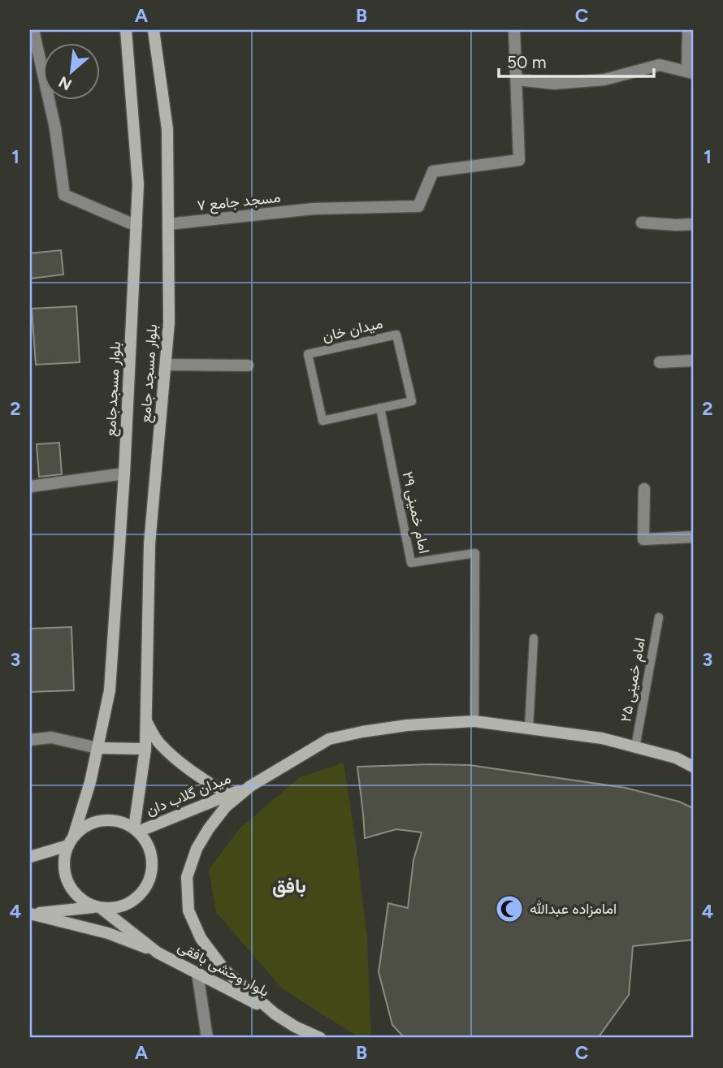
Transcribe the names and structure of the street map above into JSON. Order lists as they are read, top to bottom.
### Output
{
  "streets": {
    "main road": [
      "بلوار مسجد جامع",
      "بلوار مسجدجامع",
      "میدان گلاب دان",
      "بلوار وحشی بافقی"
    ],
    "street": ["مسجد جامع ۷"],
    "lane": ["میدان خان", "امام خمینی ۲۹", "امام خمینی ۲۵"]
  },
  "crossings": [
    ["مسجد جامع ۷", "بلوار مسجد جامع"],
    ["میدان خان", "امام خمینی ۲۹"],
    ["بلوار مسجد جامع", "بلوار مسجدجامع"],
    ["بلوار مسجد جامع", "میدان گلاب دان"],
    ["بلوار مسجد جامع", "بلوار وحشی بافقی"],
    ["بلوار مسجدجامع", "میدان گلاب دان"],
    ["بلوار مسجدجامع", "بلوار وحشی بافقی"],
    ["میدان گلاب دان", "بلوار وحشی بافقی"]
  ],
  "districts": ["بافق"],
  "places": {
    "mosque": ["امامزاده عبدالله"]
  },
  "scale_bar": "50 m",
  "north": "bottom left",
  "grid": {
    "columns": ["A", "B", "C"],
    "rows": [
      "1",
      "2",
      "3",
      "4"
    ]
  }
}
